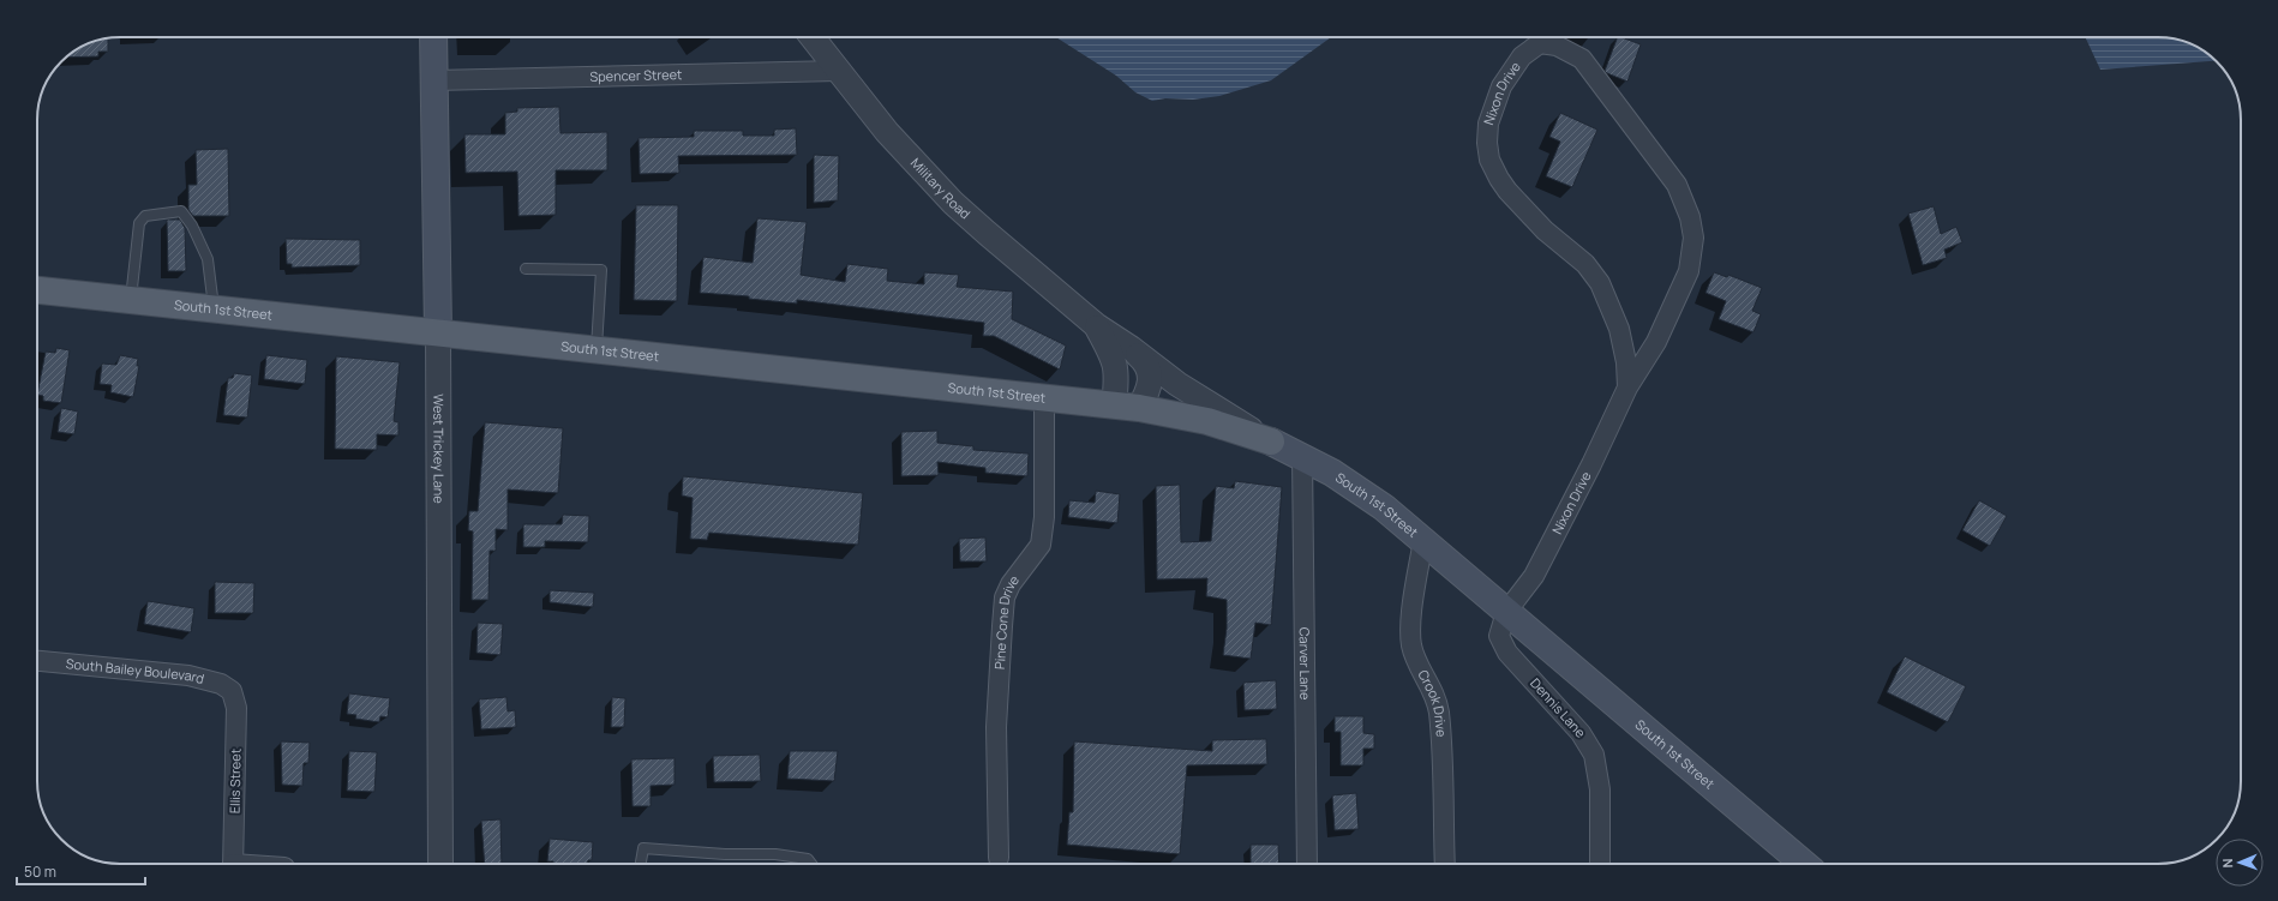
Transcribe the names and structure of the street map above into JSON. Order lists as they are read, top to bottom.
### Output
{
  "streets": {
    "main road": ["South 1st Street", "West Trickey Lane"],
    "street": [
      "Spencer Street",
      "Nixon Drive",
      "Military Road",
      "Pine Cone Drive",
      "Carver Lane",
      "South Bailey Boulevard",
      "Crook Drive",
      "Dennis Lane",
      "Ellis Street"
    ]
  },
  "crossings": [
    ["Spencer Street", "Military Road"],
    ["Spencer Street", "West Trickey Lane"],
    ["Nixon Drive", "South 1st Street"],
    ["Nixon Drive", "Dennis Lane"],
    ["Military Road", "South 1st Street"],
    ["South 1st Street", "West Trickey Lane"],
    ["South 1st Street", "Pine Cone Drive"],
    ["South 1st Street", "Carver Lane"],
    ["South 1st Street", "Crook Drive"],
    ["South 1st Street", "Dennis Lane"],
    ["South Bailey Boulevard", "Ellis Street"]
  ],
  "scale_bar": "50 m",
  "north": "left"
}
